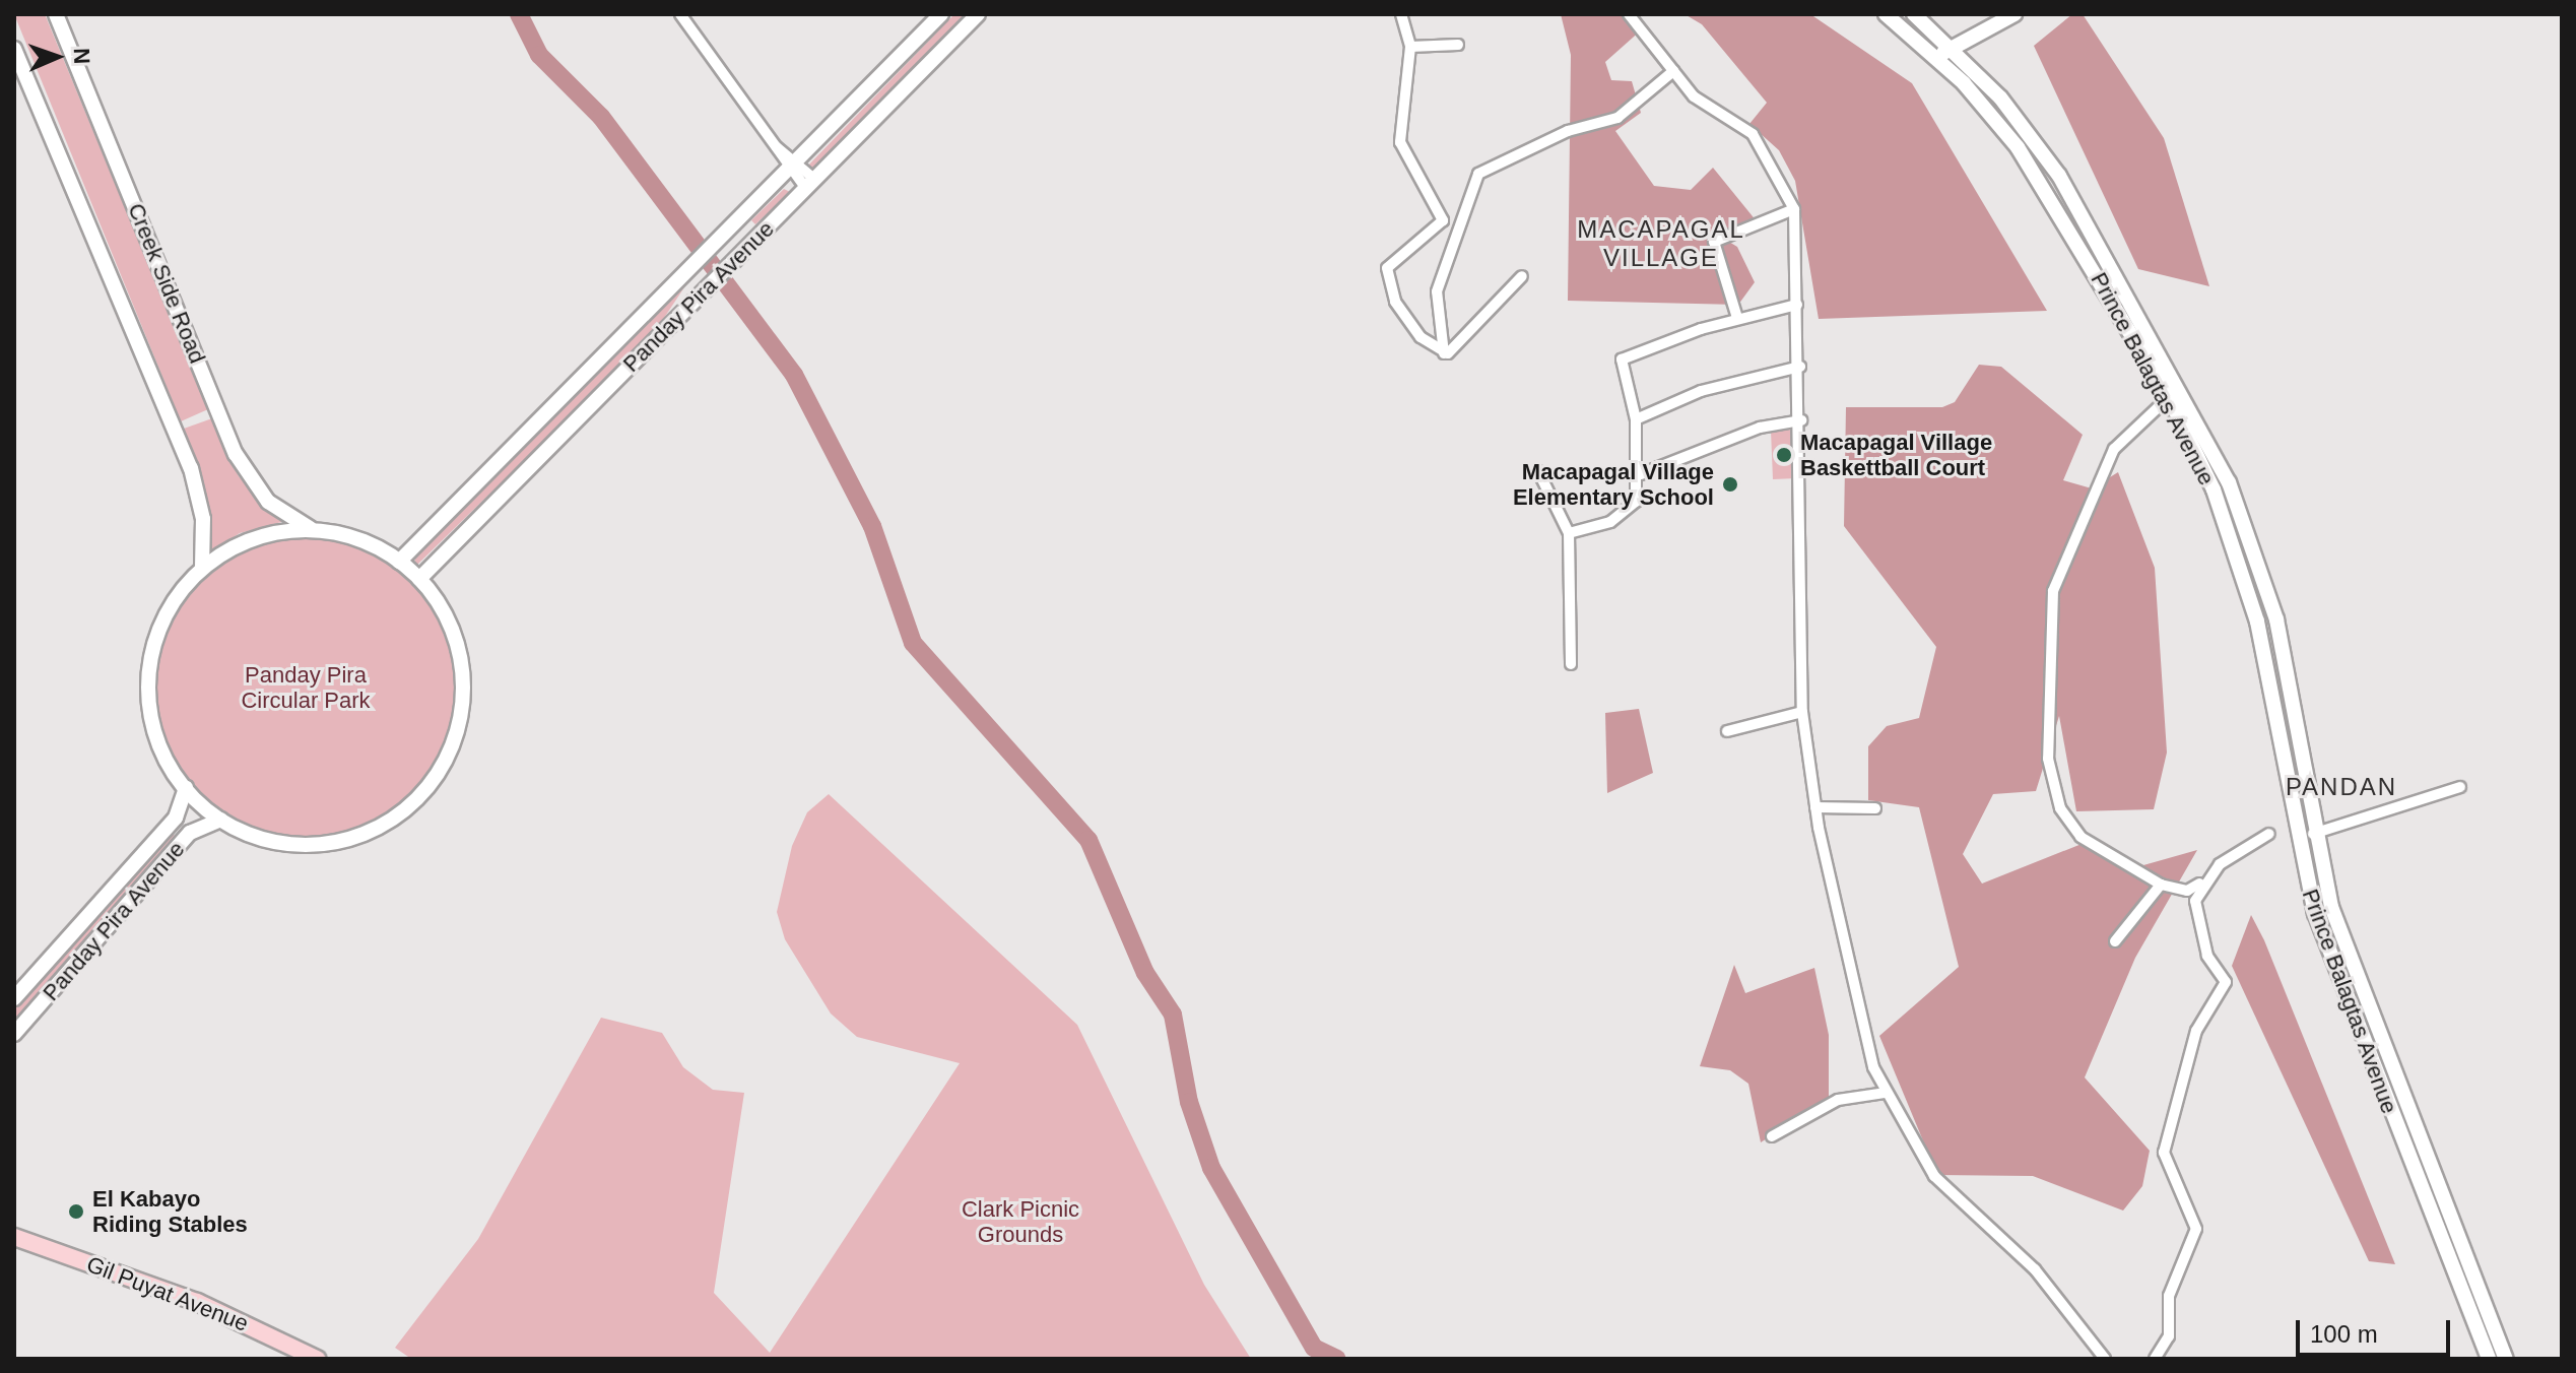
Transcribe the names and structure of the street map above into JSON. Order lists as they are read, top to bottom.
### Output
{
  "streets": {
    "main road": [
      "Creek Side Road",
      "Panday Pira Avenue",
      "Prince Balagtas Avenue",
      "Gil Puyat Avenue"
    ]
  },
  "districts": ["MACAPAGAL VILLAGE", "PANDAN"],
  "parks": ["Panday Pira Circular Park", "Clark Picnic Grounds"],
  "places": ["Macapagal Village Baskettball Court", "Macapagal Village Elementary School", "El Kabayo Riding Stables"],
  "scale_bar": "100 m",
  "north": "right"
}
